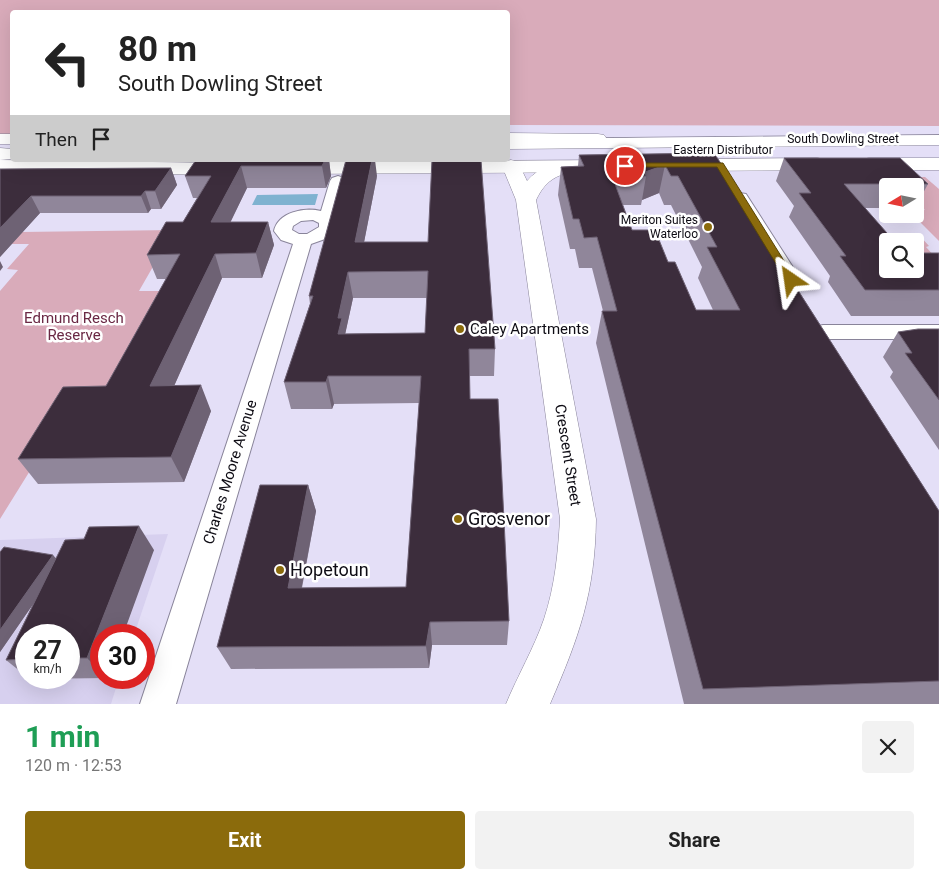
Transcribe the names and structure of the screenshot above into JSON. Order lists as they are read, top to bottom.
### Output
{
  "streets": {
    "main road": ["South Dowling Street", "Eastern Distributor", "Crescent Street"],
    "street": ["Charles Moore Avenue"]
  },
  "parks": ["Edmund Resch Reserve"],
  "places": [
    "Meriton Suites Waterloo",
    "Caley Apartments",
    "Grosvenor",
    "Hopetoun"
  ],
  "north": "left",
  "page": {
    "turn": ["80 m", "South Dowling Street"],
    "then": "Then",
    "speed": "27 km/h",
    "limit": "30",
    "heading": ["1 min", "120 m · 12:53"],
    "buttons": ["Exit", "Share"]
  }
}
